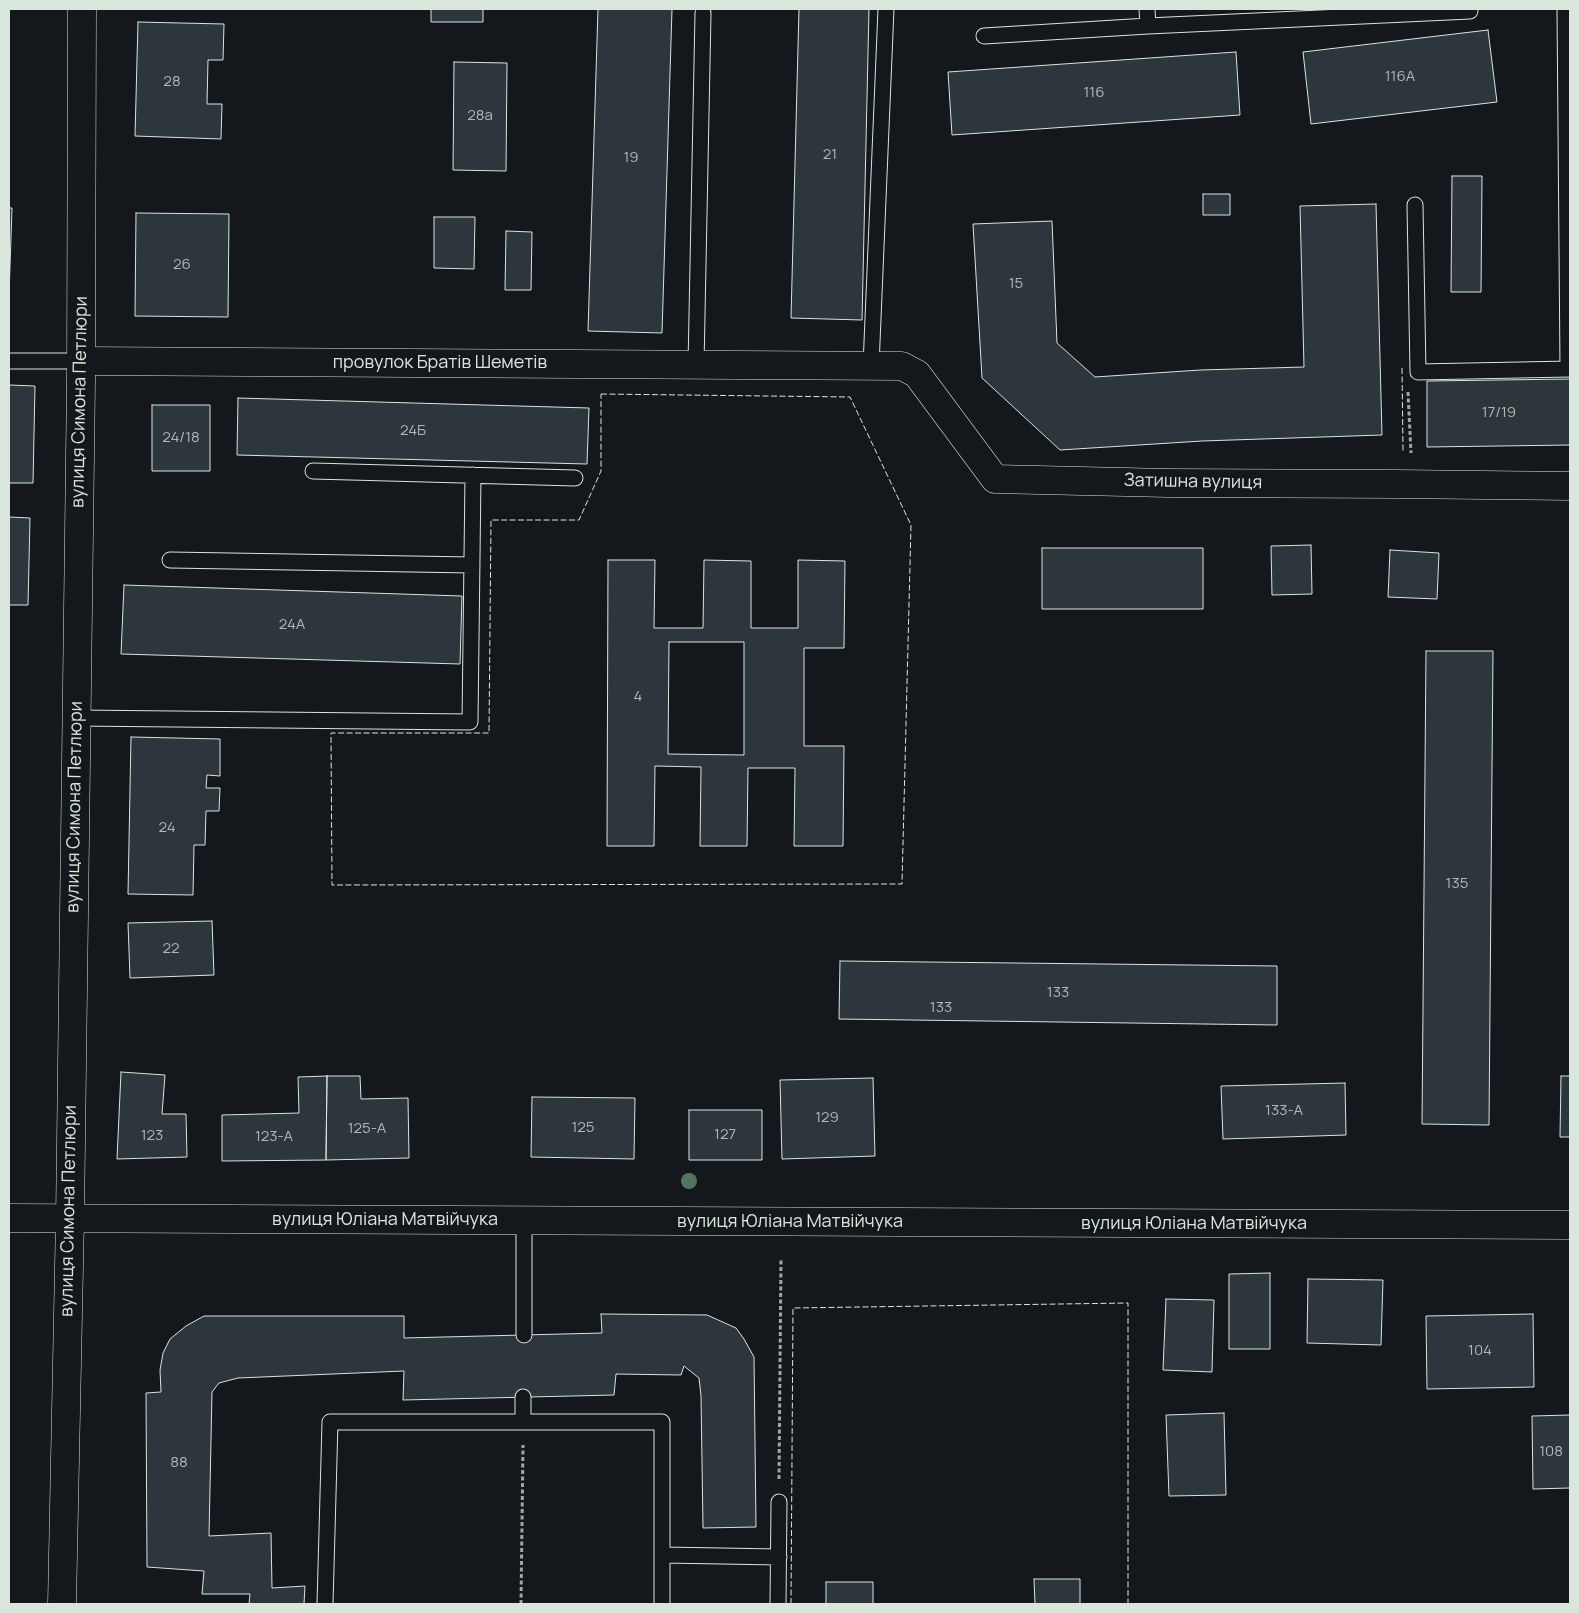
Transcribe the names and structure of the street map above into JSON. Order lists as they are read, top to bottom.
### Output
{
  "streets": {
    "street": [
      "провулок Братів Шеметів",
      "вулиця Симона Петлюри",
      "Затишна вулиця",
      "вулиця Юліана Матвійчука"
    ]
  },
  "crossings": [
    ["провулок Братів Шеметів", "вулиця Симона Петлюри"],
    ["провулок Братів Шеметів", "Затишна вулиця"],
    ["вулиця Симона Петлюри", "вулиця Юліана Матвійчука"]
  ],
  "house_numbers": [
    "116А",
    "28",
    "116",
    "28а",
    "21",
    "19",
    "26",
    "15",
    "17/19",
    "24Б",
    "24/18",
    "24А",
    "4",
    "24",
    "135",
    "22",
    "133",
    "133",
    "133-А",
    "129",
    "125",
    "125-А",
    "127",
    "123",
    "123-А",
    "104",
    "108",
    "88"
  ]
}
